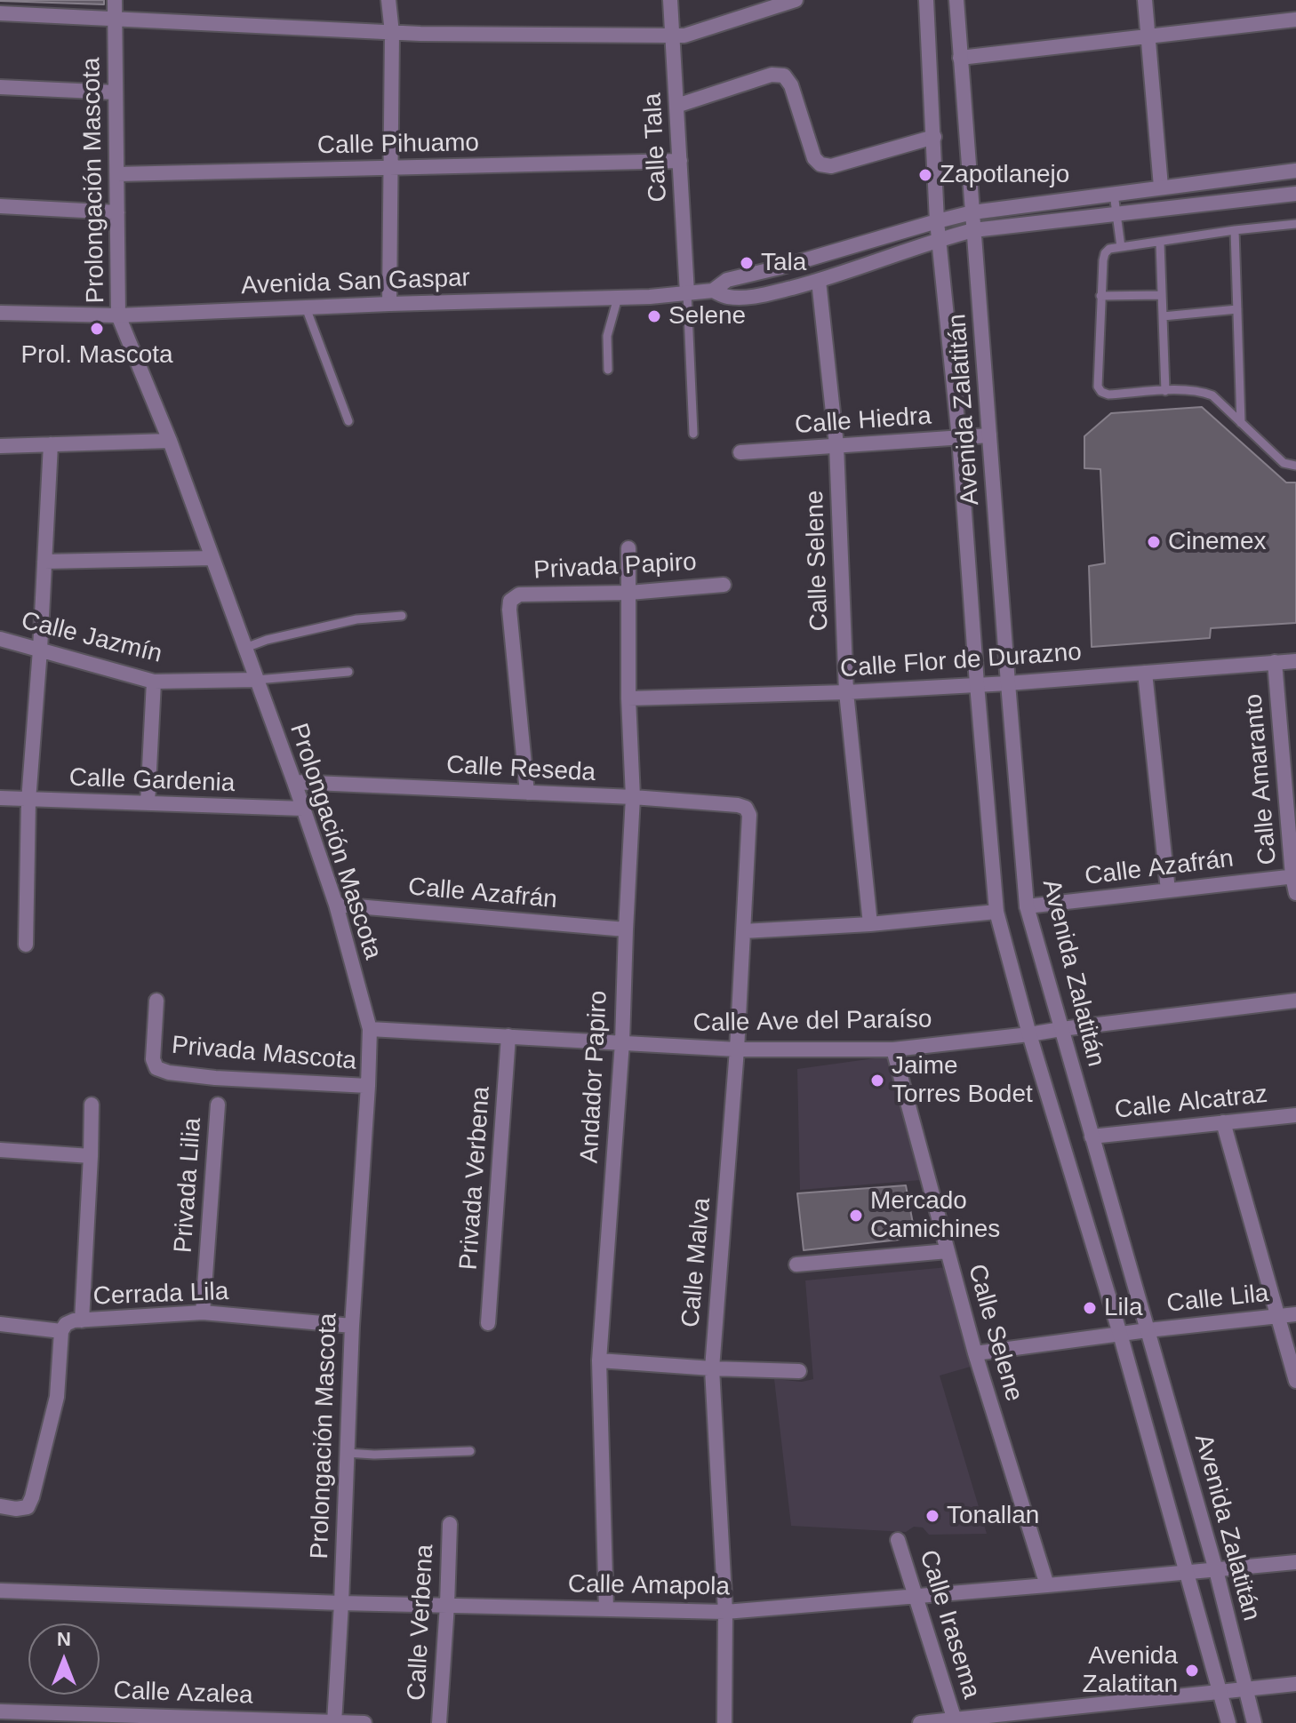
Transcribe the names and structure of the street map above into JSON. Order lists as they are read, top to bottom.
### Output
{
  "streets": {
    "street": [
      "Calle Pihuamo",
      "Calle Tala",
      "Prolongación Mascota",
      "Avenida San Gaspar",
      "Avenida Zalatitán",
      "Calle Hiedra",
      "Calle Selene",
      "Privada Papiro",
      "Calle Jazmín",
      "Calle Flor de Durazno",
      "Calle Reseda",
      "Calle Amaranto",
      "Calle Gardenia",
      "Calle Azafrán",
      "Calle Ave del Paraíso",
      "Privada Mascota",
      "Andador Papiro",
      "Calle Alcatraz",
      "Privada Verbena",
      "Privada Lilia",
      "Calle Malva",
      "Cerrada Lila",
      "Calle Lila",
      "Calle Amapola",
      "Calle Verbena",
      "Calle Irasema",
      "Calle Azalea"
    ]
  },
  "crossings": [
    ["Calle Pihuamo", "Calle Tala"],
    ["Calle Pihuamo", "Prolongación Mascota"],
    ["Calle Tala", "Avenida San Gaspar"],
    ["Prolongación Mascota", "Avenida San Gaspar"],
    ["Prolongación Mascota", "Calle Jazmín"],
    ["Prolongación Mascota", "Calle Reseda"],
    ["Prolongación Mascota", "Calle Gardenia"],
    ["Prolongación Mascota", "Calle Azafrán"],
    ["Prolongación Mascota", "Calle Ave del Paraíso"],
    ["Prolongación Mascota", "Privada Mascota"],
    ["Prolongación Mascota", "Cerrada Lila"],
    ["Prolongación Mascota", "Calle Amapola"],
    ["Prolongación Mascota", "Calle Azalea"],
    ["Avenida San Gaspar", "Avenida Zalatitán"],
    ["Avenida San Gaspar", "Calle Selene"],
    ["Avenida Zalatitán", "Calle Hiedra"],
    ["Avenida Zalatitán", "Calle Flor de Durazno"],
    ["Avenida Zalatitán", "Calle Azafrán"],
    ["Avenida Zalatitán", "Calle Ave del Paraíso"],
    ["Avenida Zalatitán", "Calle Alcatraz"],
    ["Avenida Zalatitán", "Calle Lila"],
    ["Avenida Zalatitán", "Calle Amapola"],
    ["Calle Hiedra", "Calle Selene"],
    ["Calle Selene", "Calle Flor de Durazno"],
    ["Calle Selene", "Calle Ave del Paraíso"],
    ["Calle Selene", "Calle Lila"],
    ["Calle Selene", "Calle Amapola"],
    ["Privada Papiro", "Calle Reseda"],
    ["Privada Papiro", "Andador Papiro"],
    ["Calle Flor de Durazno", "Calle Amaranto"],
    ["Calle Flor de Durazno", "Andador Papiro"],
    ["Calle Reseda", "Andador Papiro"],
    ["Calle Reseda", "Calle Malva"],
    ["Calle Amaranto", "Calle Azafrán"],
    ["Calle Azafrán", "Andador Papiro"],
    ["Calle Ave del Paraíso", "Andador Papiro"],
    ["Calle Ave del Paraíso", "Privada Verbena"],
    ["Calle Ave del Paraíso", "Calle Malva"],
    ["Andador Papiro", "Calle Amapola"],
    ["Privada Lilia", "Cerrada Lila"],
    ["Calle Malva", "Calle Amapola"],
    ["Calle Amapola", "Calle Verbena"],
    ["Calle Amapola", "Calle Irasema"]
  ],
  "places": [
    "Zapotlanejo",
    "Tala",
    "Selene",
    "Prol. Mascota",
    "Cinemex",
    "Jaime Torres Bodet",
    "Mercado Camichines",
    "Lila",
    "Tonallan",
    "Avenida Zalatitan"
  ],
  "north": "top"
}
